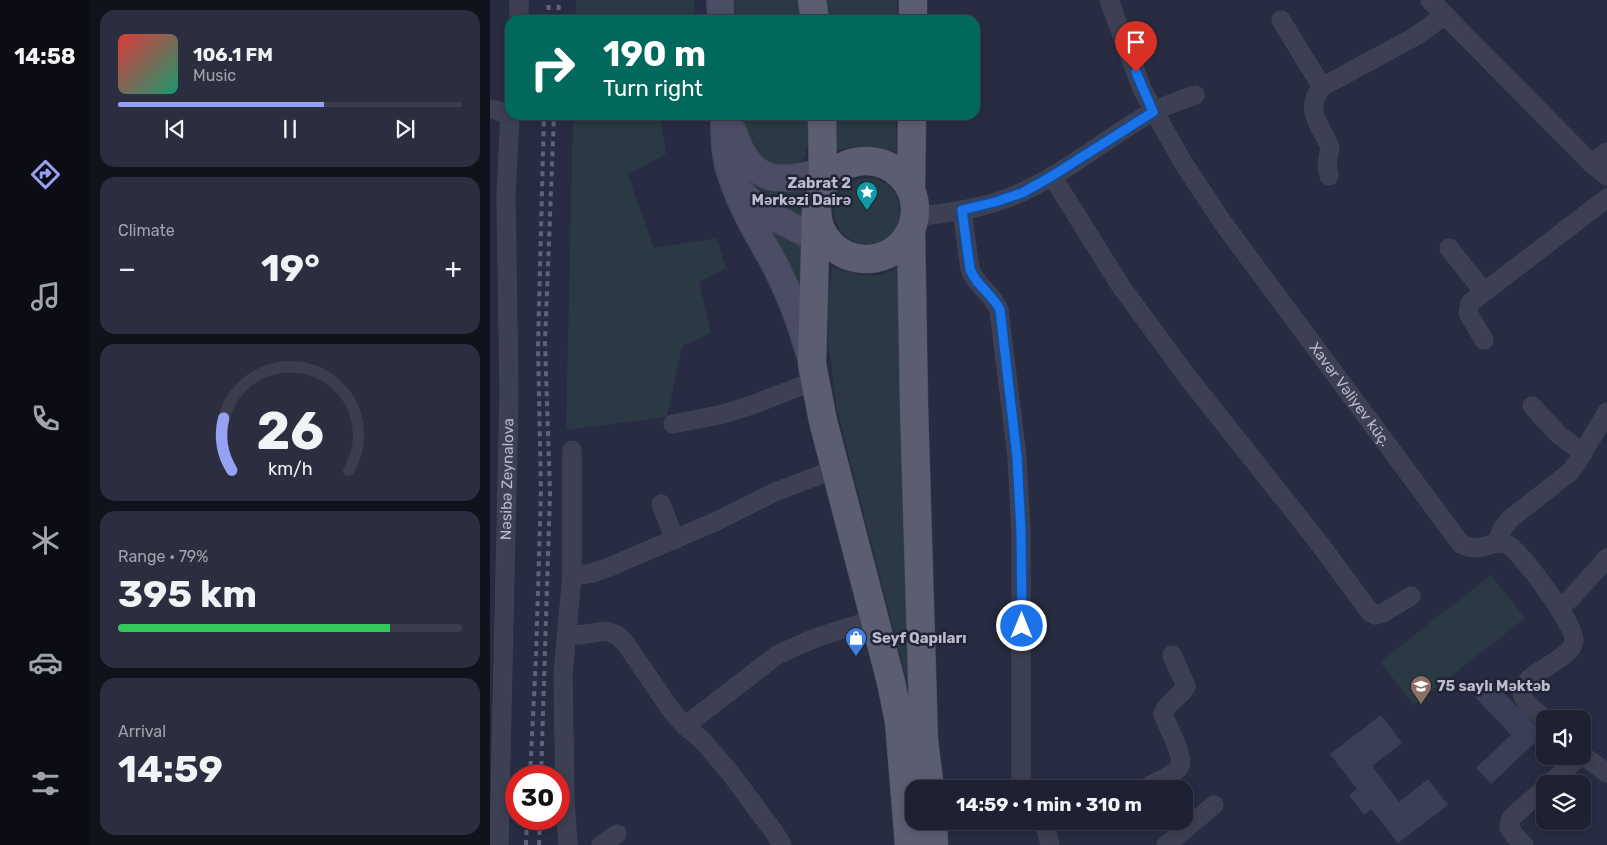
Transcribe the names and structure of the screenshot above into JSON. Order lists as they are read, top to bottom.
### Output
{
  "streets": {
    "street": ["Xavər Vəliyev küç.", "Nəsibə Zeynalova"]
  },
  "places": {
    "place": ["Zabrat 2 Mərkəzi Dairə"],
    "shop": ["Seyf Qapıları"],
    "school or university": ["75 saylı Məktəb"]
  },
  "page": {
    "tabs": "14:58",
    "turn": ["190 m", "Turn right"],
    "song": ["106.1 FM", "Music"],
    "tile": [
      "Climate",
      ["Range · 79%", "395 km"],
      ["Arrival", "14:59"]
    ],
    "heat": ["−", "19°", "+"],
    "limit": "30",
    "trip": "14:59 · 1 min · 310 m",
    "gauge": ["26", "km/h"]
  }
}
